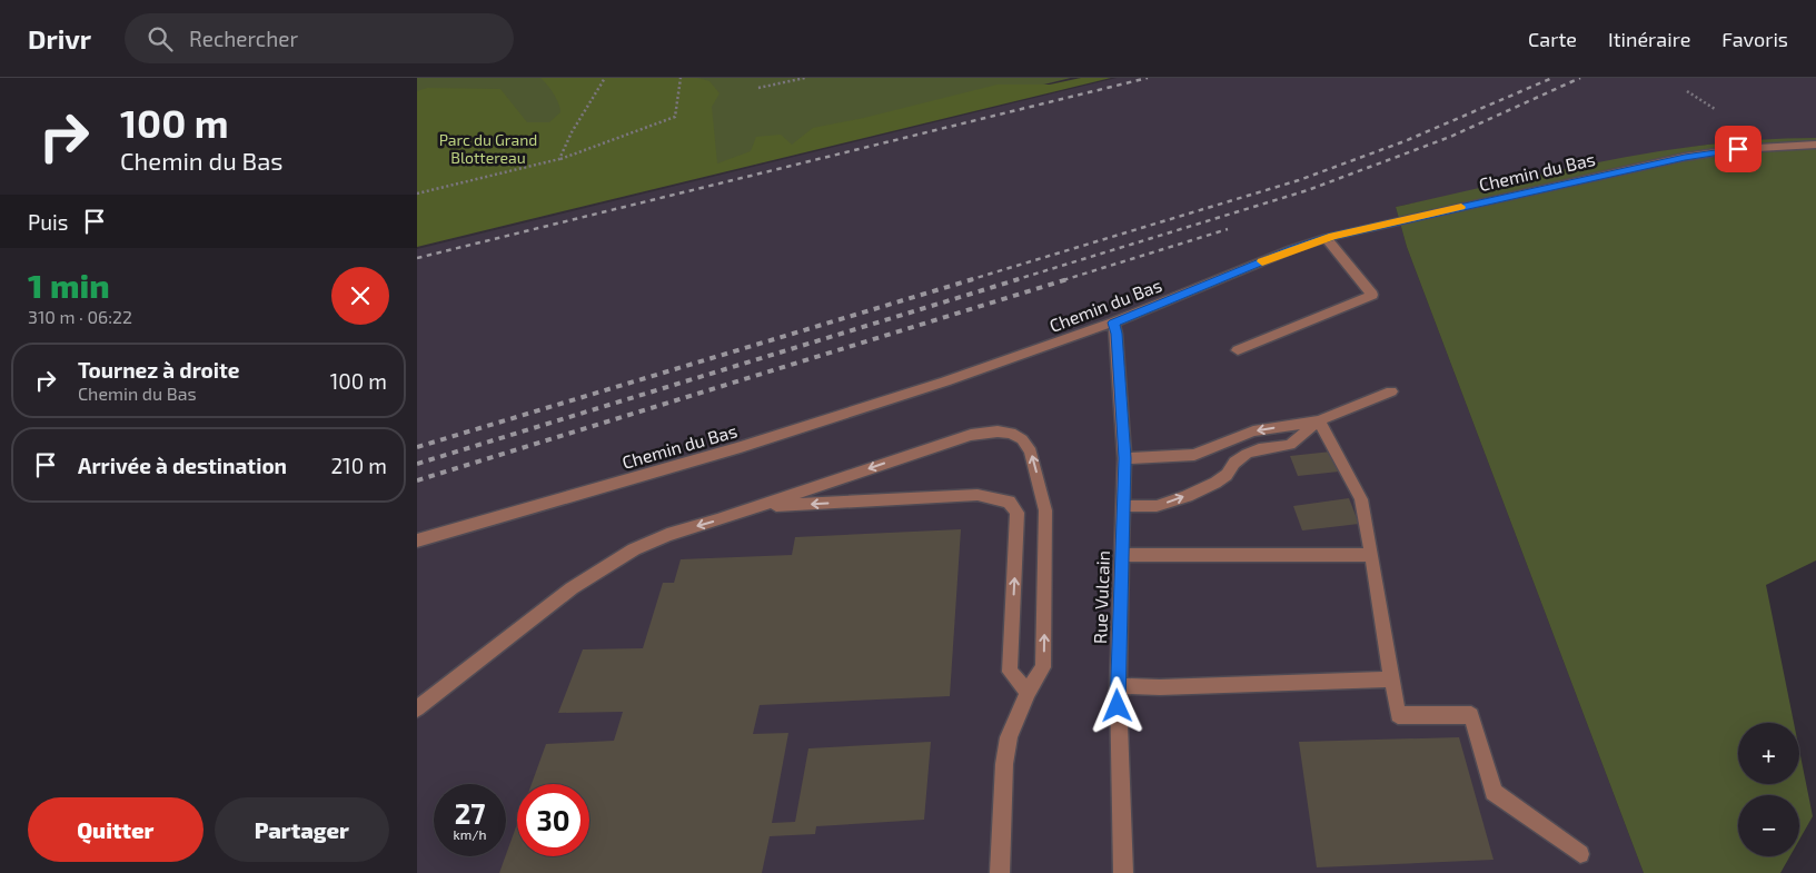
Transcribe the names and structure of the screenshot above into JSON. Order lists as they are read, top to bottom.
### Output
{
  "streets": {
    "street": ["Chemin du Bas", "Rue Vulcain"]
  },
  "crossings": [
    ["Chemin du Bas", "Rue Vulcain"]
  ],
  "parks": ["Parc du Grand Blottereau"],
  "page": {
    "header": "Drivr",
    "search": "Rechercher",
    "nav": ["Carte", "Itinéraire", "Favoris"],
    "turn": ["100 m", "Chemin du Bas"],
    "then": "Puis",
    "heading": ["1 min", "310 m · 06:22"],
    "list": [
      {
        "name": "Tournez à droite",
        "note": "Chemin du Bas",
        "value": "100 m"
      },
      {
        "name": "Arrivée à destination",
        "value": "210 m"
      }
    ],
    "map_buttons": ["+", "−"],
    "speed": "27 km/h",
    "limit": "30",
    "buttons": ["Quitter", "Partager"]
  }
}
